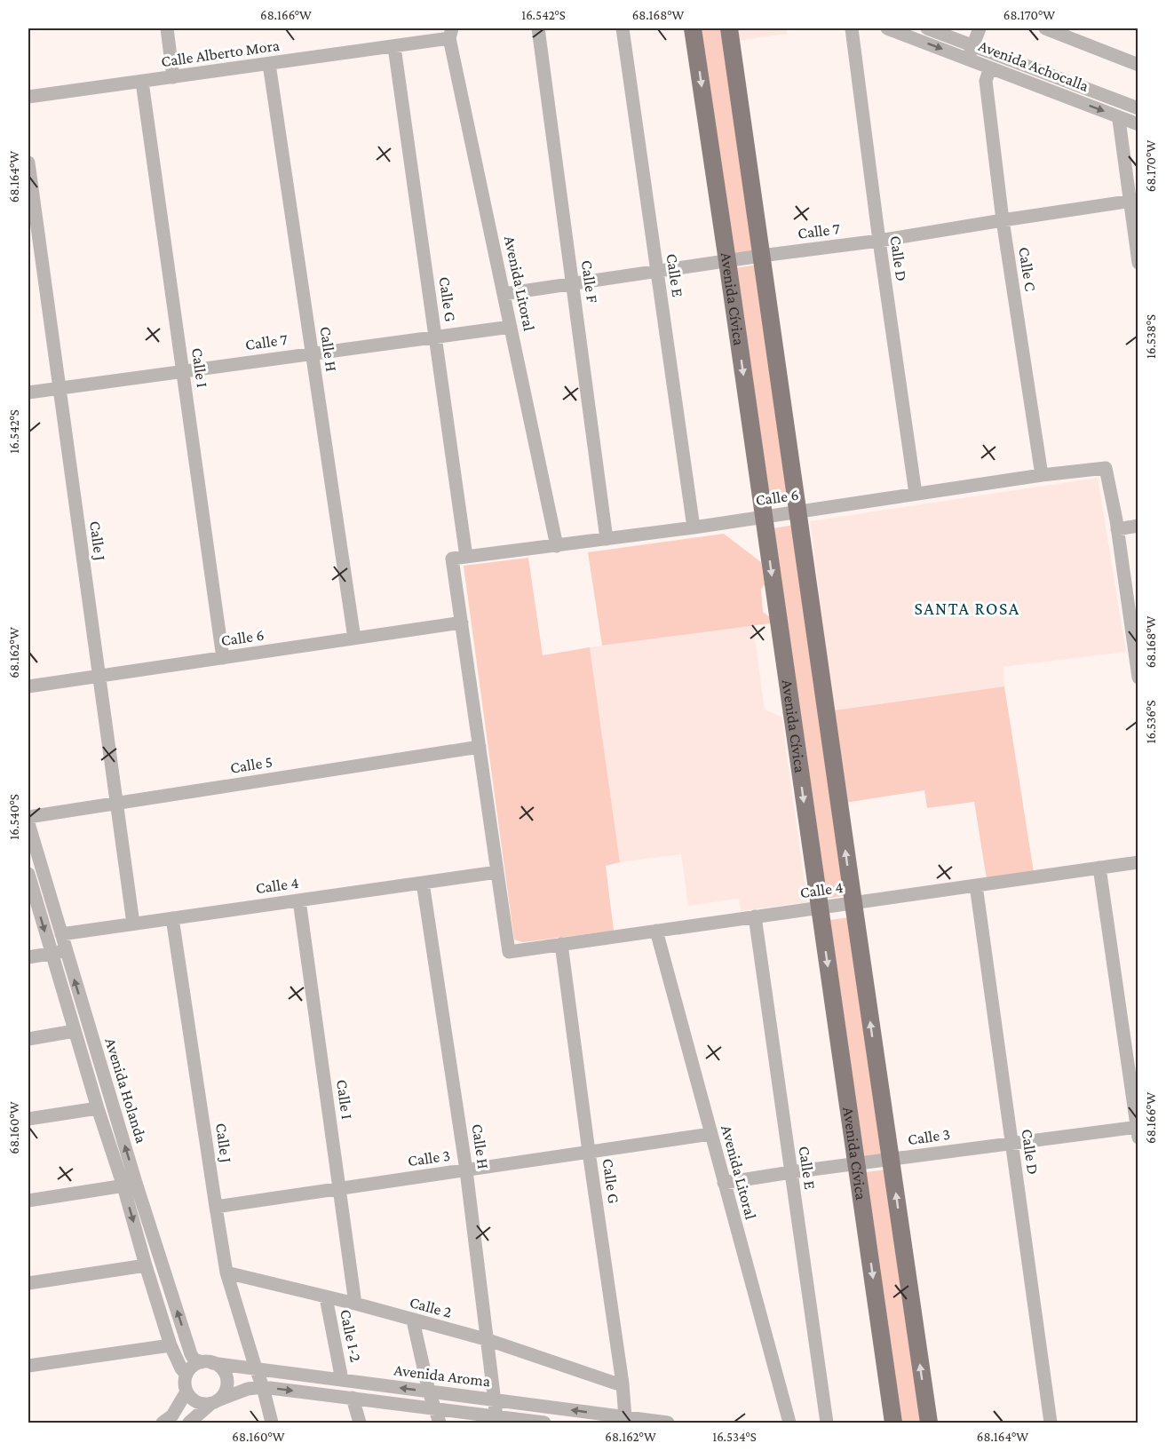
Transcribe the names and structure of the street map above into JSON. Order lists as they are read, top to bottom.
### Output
{
  "streets": {
    "main road": ["Avenida Cívica"],
    "street": [
      "Calle Alberto Mora",
      "Avenida Achocalla",
      "Calle 7",
      "Calle D",
      "Calle C",
      "Calle E",
      "Calle F",
      "Avenida Litoral",
      "Calle G",
      "Calle H",
      "Calle I",
      "Calle 6",
      "Calle J",
      "Calle 5",
      "Calle 4",
      "Avenida Holanda",
      "Calle 3",
      "Calle 2",
      "Calle I-2",
      "Avenida Aroma"
    ]
  },
  "crossings": [
    ["Calle Alberto Mora", "Avenida Litoral"],
    ["Calle Alberto Mora", "Calle G"],
    ["Calle Alberto Mora", "Calle H"],
    ["Calle Alberto Mora", "Calle I"],
    ["Avenida Achocalla", "Calle C"],
    ["Calle 7", "Calle D"],
    ["Calle 7", "Calle C"],
    ["Calle 7", "Calle E"],
    ["Calle 7", "Calle F"],
    ["Calle 7", "Avenida Litoral"],
    ["Calle 7", "Avenida Cívica"],
    ["Calle 7", "Calle G"],
    ["Calle 7", "Calle H"],
    ["Calle 7", "Calle I"],
    ["Calle 7", "Calle J"],
    ["Calle D", "Calle 6"],
    ["Calle D", "Calle 4"],
    ["Calle D", "Calle 3"],
    ["Calle C", "Calle 6"],
    ["Calle E", "Calle 6"],
    ["Calle E", "Calle 4"],
    ["Calle E", "Calle 3"],
    ["Calle F", "Calle 6"],
    ["Avenida Litoral", "Calle 6"],
    ["Avenida Litoral", "Calle 4"],
    ["Avenida Litoral", "Calle 3"],
    ["Avenida Cívica", "Calle 6"],
    ["Avenida Cívica", "Calle 4"],
    ["Avenida Cívica", "Calle 3"],
    ["Calle G", "Calle 6"],
    ["Calle G", "Calle 4"],
    ["Calle G", "Calle 3"],
    ["Calle G", "Calle 2"],
    ["Calle G", "Avenida Aroma"],
    ["Calle H", "Calle 6"],
    ["Calle H", "Calle 4"],
    ["Calle H", "Calle 3"],
    ["Calle H", "Calle 2"],
    ["Calle H", "Avenida Aroma"],
    ["Calle I", "Calle 6"],
    ["Calle I", "Calle 4"],
    ["Calle I", "Calle 3"],
    ["Calle I", "Calle 2"],
    ["Calle 6", "Calle J"],
    ["Calle J", "Calle 5"],
    ["Calle J", "Calle 4"],
    ["Calle J", "Calle 3"],
    ["Calle J", "Calle 2"],
    ["Calle J", "Avenida Aroma"],
    ["Calle 4", "Avenida Holanda"],
    ["Avenida Holanda", "Avenida Aroma"],
    ["Calle 2", "Calle I-2"],
    ["Calle I-2", "Avenida Aroma"]
  ],
  "districts": ["SANTA ROSA"],
  "coordinates": [
    "68.166°W",
    "16.542°S",
    "68.168°W",
    "68.170°W",
    "68.164°W",
    "16.538°S",
    "68.162°W",
    "16.536°S",
    "16.540°S",
    "68.160°W",
    "16.534°S"
  ]
}
